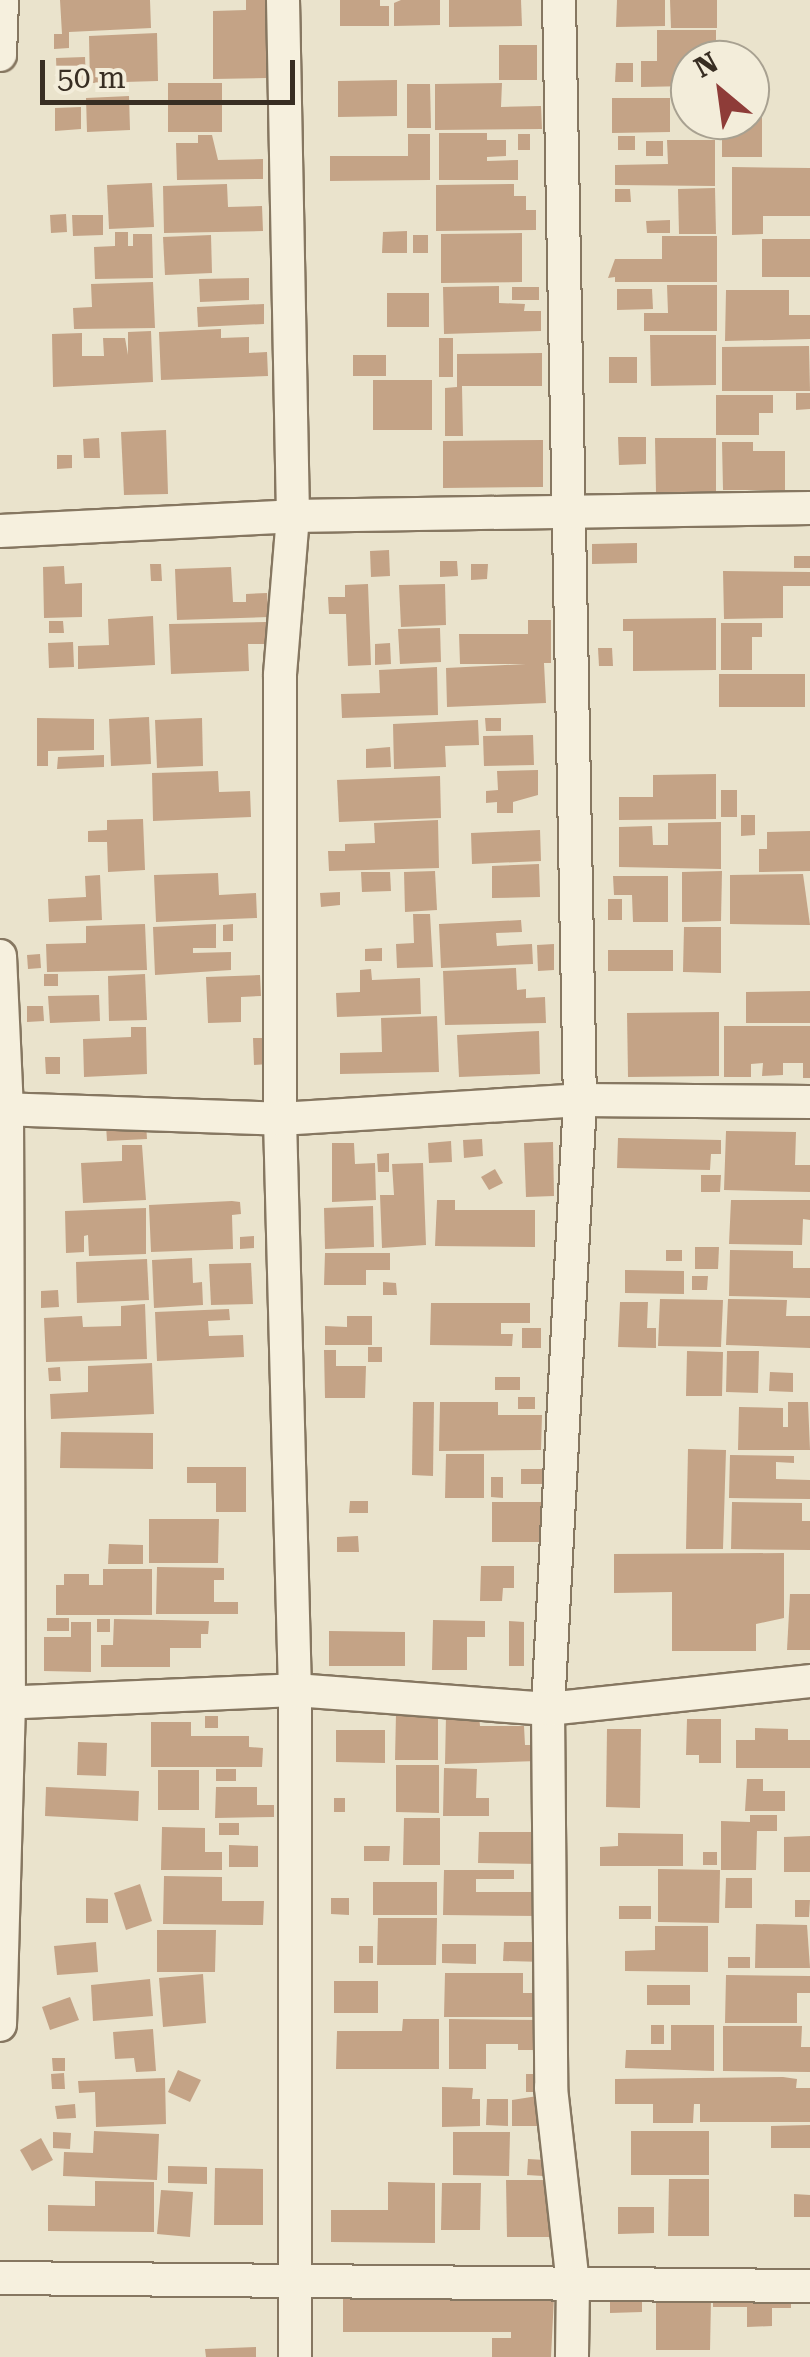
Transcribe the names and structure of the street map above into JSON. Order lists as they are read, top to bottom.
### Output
{
  "scale_bar": "50 m",
  "north": "top left"
}
